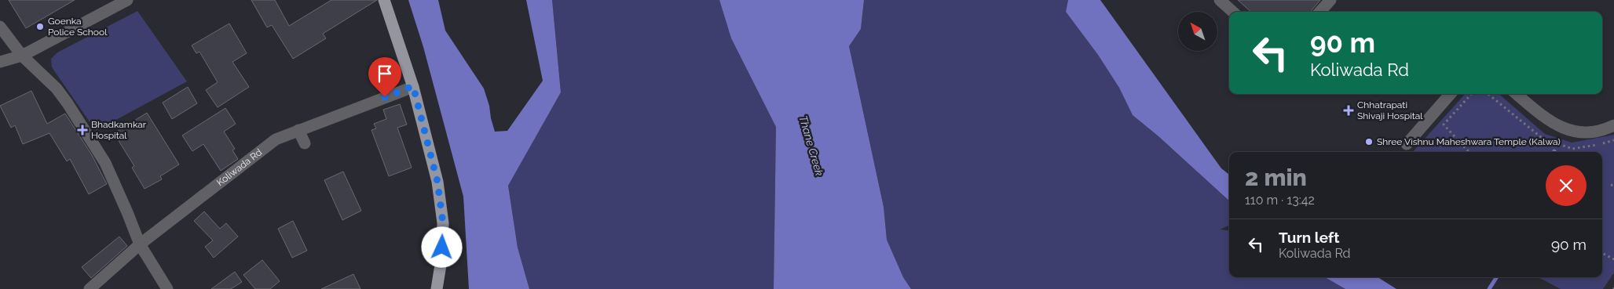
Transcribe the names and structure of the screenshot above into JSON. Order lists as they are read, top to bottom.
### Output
{
  "streets": {
    "street": ["Koliwada Rd"]
  },
  "water": ["Thane Creek"],
  "places": {
    "other": ["Goenka Police School", "Shree Vishnu Maheshwara Temple (Kalwa)"],
    "health": ["Chhatrapati Shivaji Hospital", "Bhadkamkar Hospital"]
  },
  "north": "top left",
  "page": {
    "turn": ["90 m", "Koliwada Rd"],
    "heading": ["2 min", "110 m · 13:42"],
    "list": [
      {
        "name": "Turn left",
        "note": "Koliwada Rd",
        "value": "90 m"
      }
    ]
  }
}
